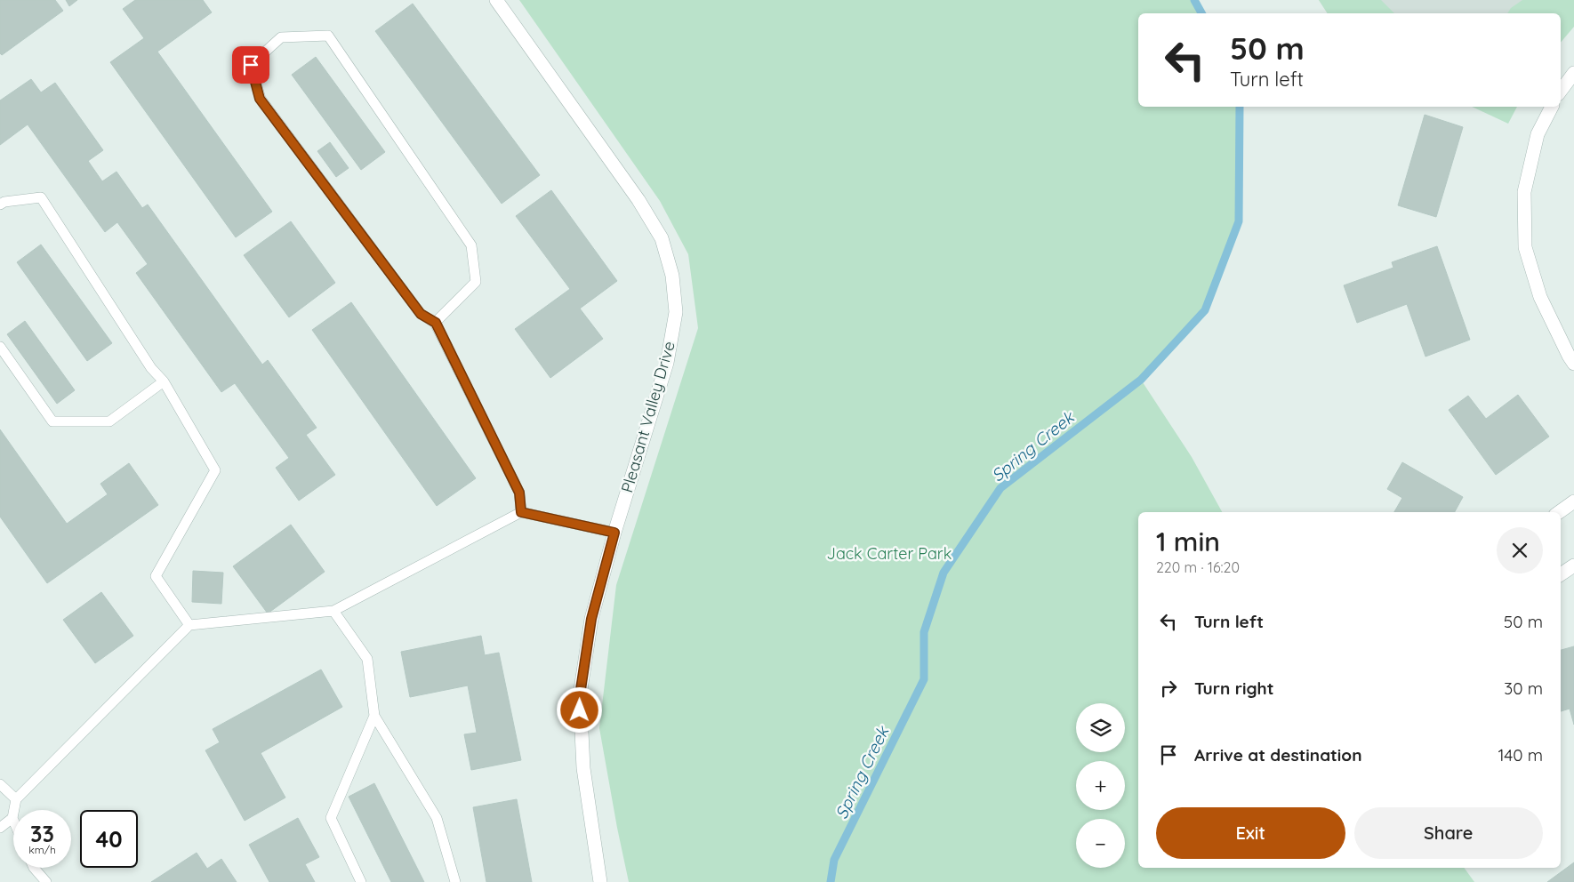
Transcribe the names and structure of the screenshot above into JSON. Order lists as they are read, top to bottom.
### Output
{
  "streets": {
    "street": ["Pleasant Valley Drive"]
  },
  "water": ["Spring Creek"],
  "parks": ["Jack Carter Park"],
  "page": {
    "turn": ["50 m", "Turn left"],
    "heading": ["1 min", "220 m · 16:20"],
    "list": [
      {
        "name": "Turn left",
        "value": "50 m"
      },
      {
        "name": "Turn right",
        "value": "30 m"
      },
      {
        "name": "Arrive at destination",
        "value": "140 m"
      }
    ],
    "map_buttons": ["+", "−"],
    "buttons": ["Exit", "Share"],
    "speed": "33 km/h",
    "limit": "40"
  }
}
